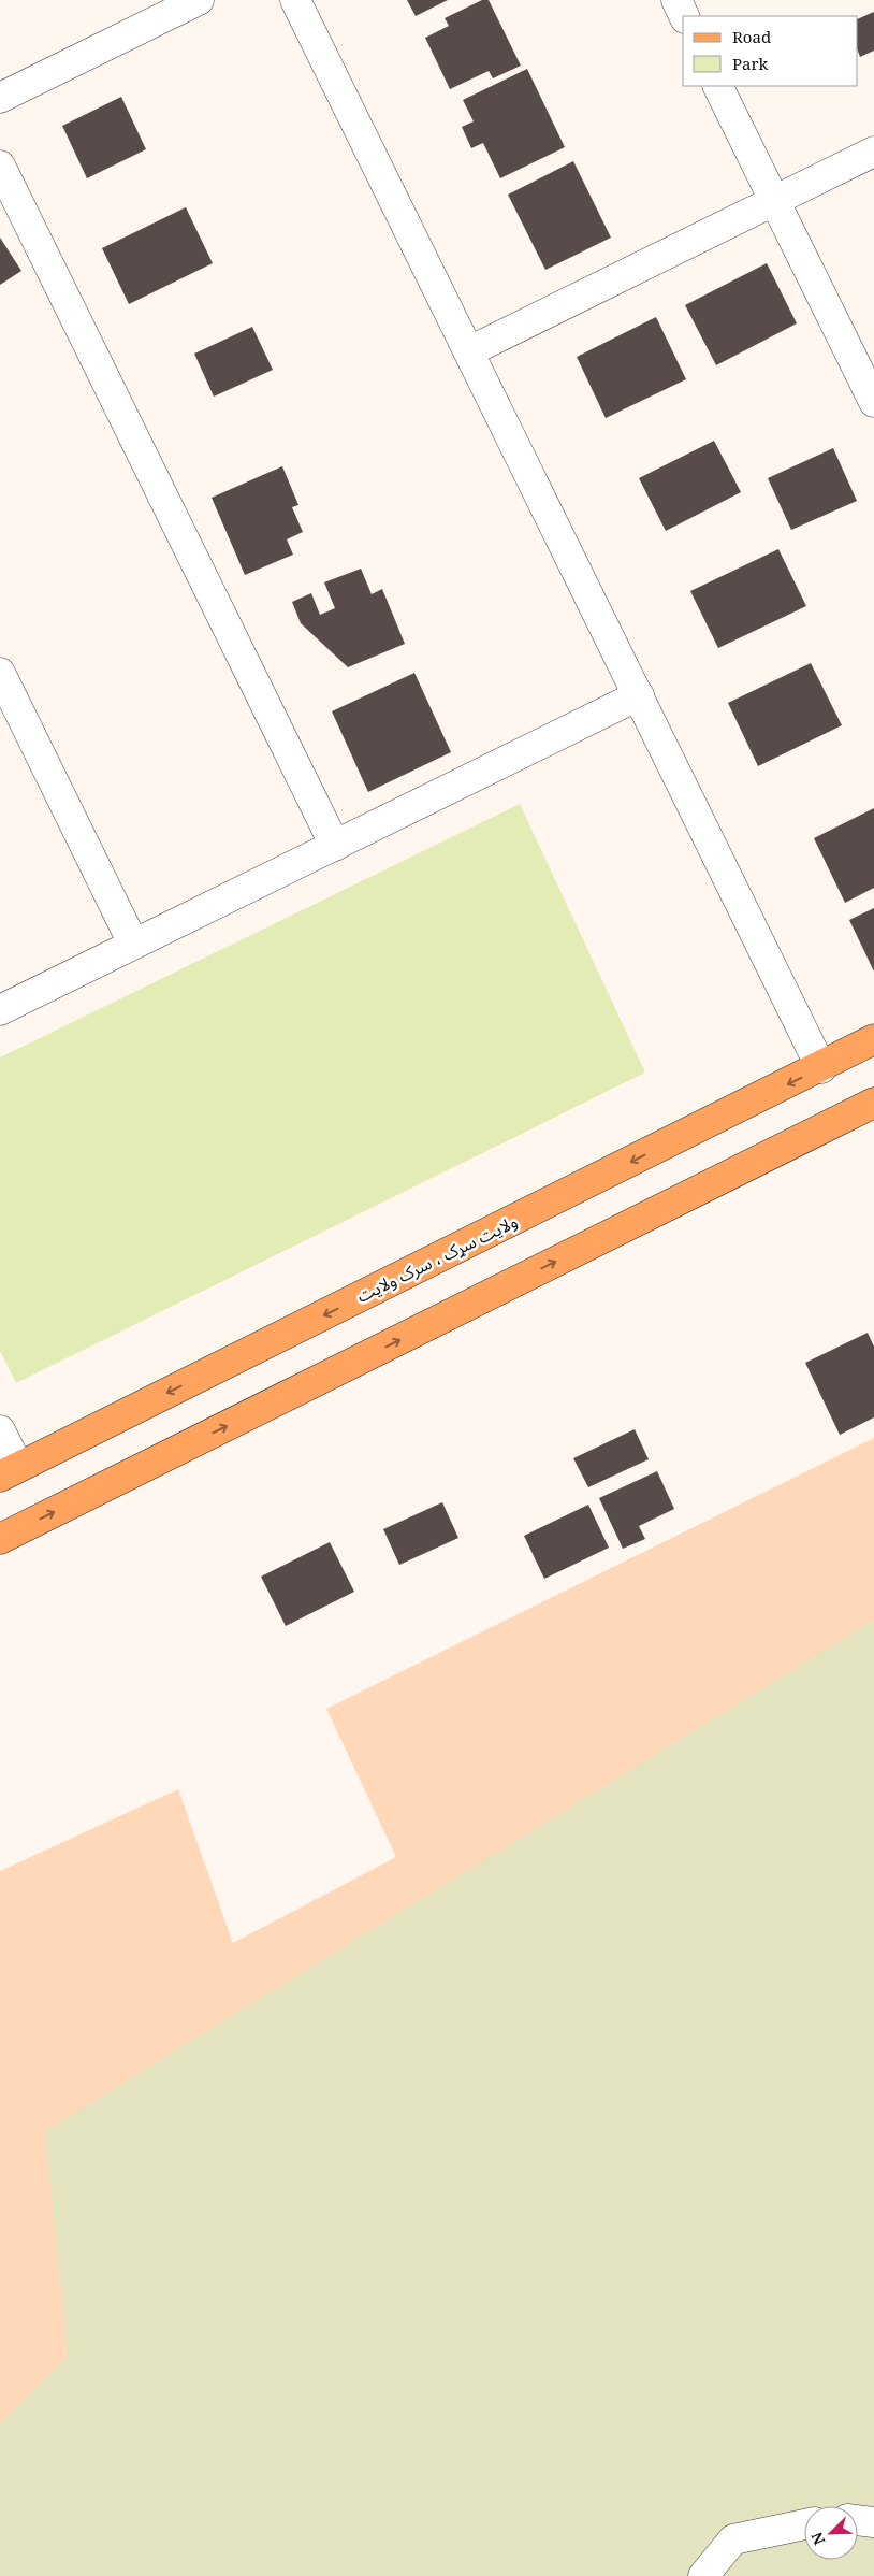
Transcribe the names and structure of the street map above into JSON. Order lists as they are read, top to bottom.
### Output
{
  "streets": {
    "main road": ["ولایت سړک ، سرک ولایت"]
  },
  "legend": ["Road", "Park"],
  "north": "bottom left"
}
